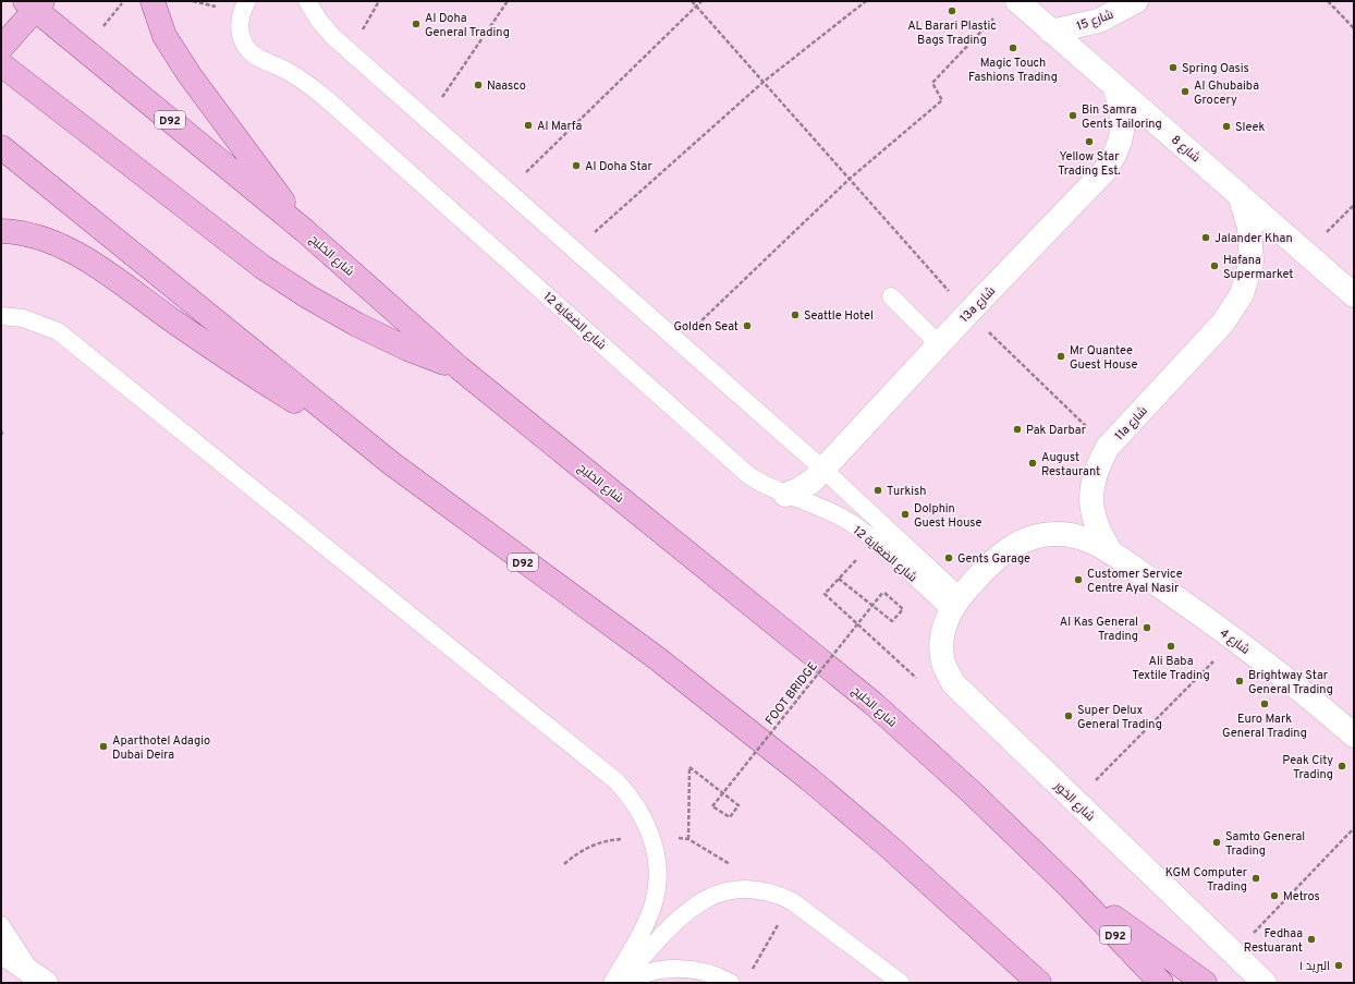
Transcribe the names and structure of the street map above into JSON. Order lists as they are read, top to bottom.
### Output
{
  "streets": {
    "main road": ["D92", "شارع الخليج"],
    "street": [
      "شارع 15",
      "شارع 8",
      "13a شارع",
      "11a شارع",
      "شارع 4",
      "شارع الخور"
    ],
    "lane": ["12 شارع الضغاية"],
    "path": ["FOOT BRIDGE"]
  },
  "crossings": [
    ["شارع 15", "شارع 8"],
    ["شارع 8", "13a شارع"],
    ["شارع 8", "11a شارع"],
    ["13a شارع", "12 شارع الضغاية"],
    ["12 شارع الضغاية", "شارع الخور"],
    ["11a شارع", "شارع 4"]
  ],
  "places": [
    "AL Barari Plastic Bags Trading",
    "Al Doha General Trading",
    "Magic Touch Fashions Trading",
    "Spring Oasis",
    "Naasco",
    "Al Ghubaiba Grocery",
    "Bin Samra Gents Tailoring",
    "Al Marfa",
    "Sleek",
    "Yellow Star Trading Est.",
    "Al Doha Star",
    "Jalander Khan",
    "Hafana Supermarket",
    "Seattle Hotel",
    "Golden Seat",
    "Mr Quantee Guest House",
    "Pak Darbar",
    "August Restaurant",
    "Turkish",
    "Dolphin Guest House",
    "Gents Garage",
    "Customer Service Centre Ayal Nasir",
    "Al Kas General Trading",
    "Ali Baba Textile Trading",
    "Brightway Star General Trading",
    "Euro Mark General Trading",
    "Super Delux General Trading",
    "Aparthotel Adagio Dubai Deira",
    "Peak City Trading",
    "Samto General Trading",
    "KGM Computer Trading",
    "Metros",
    "Fedhaa Restuarant",
    "البريد ١"
  ]
}
